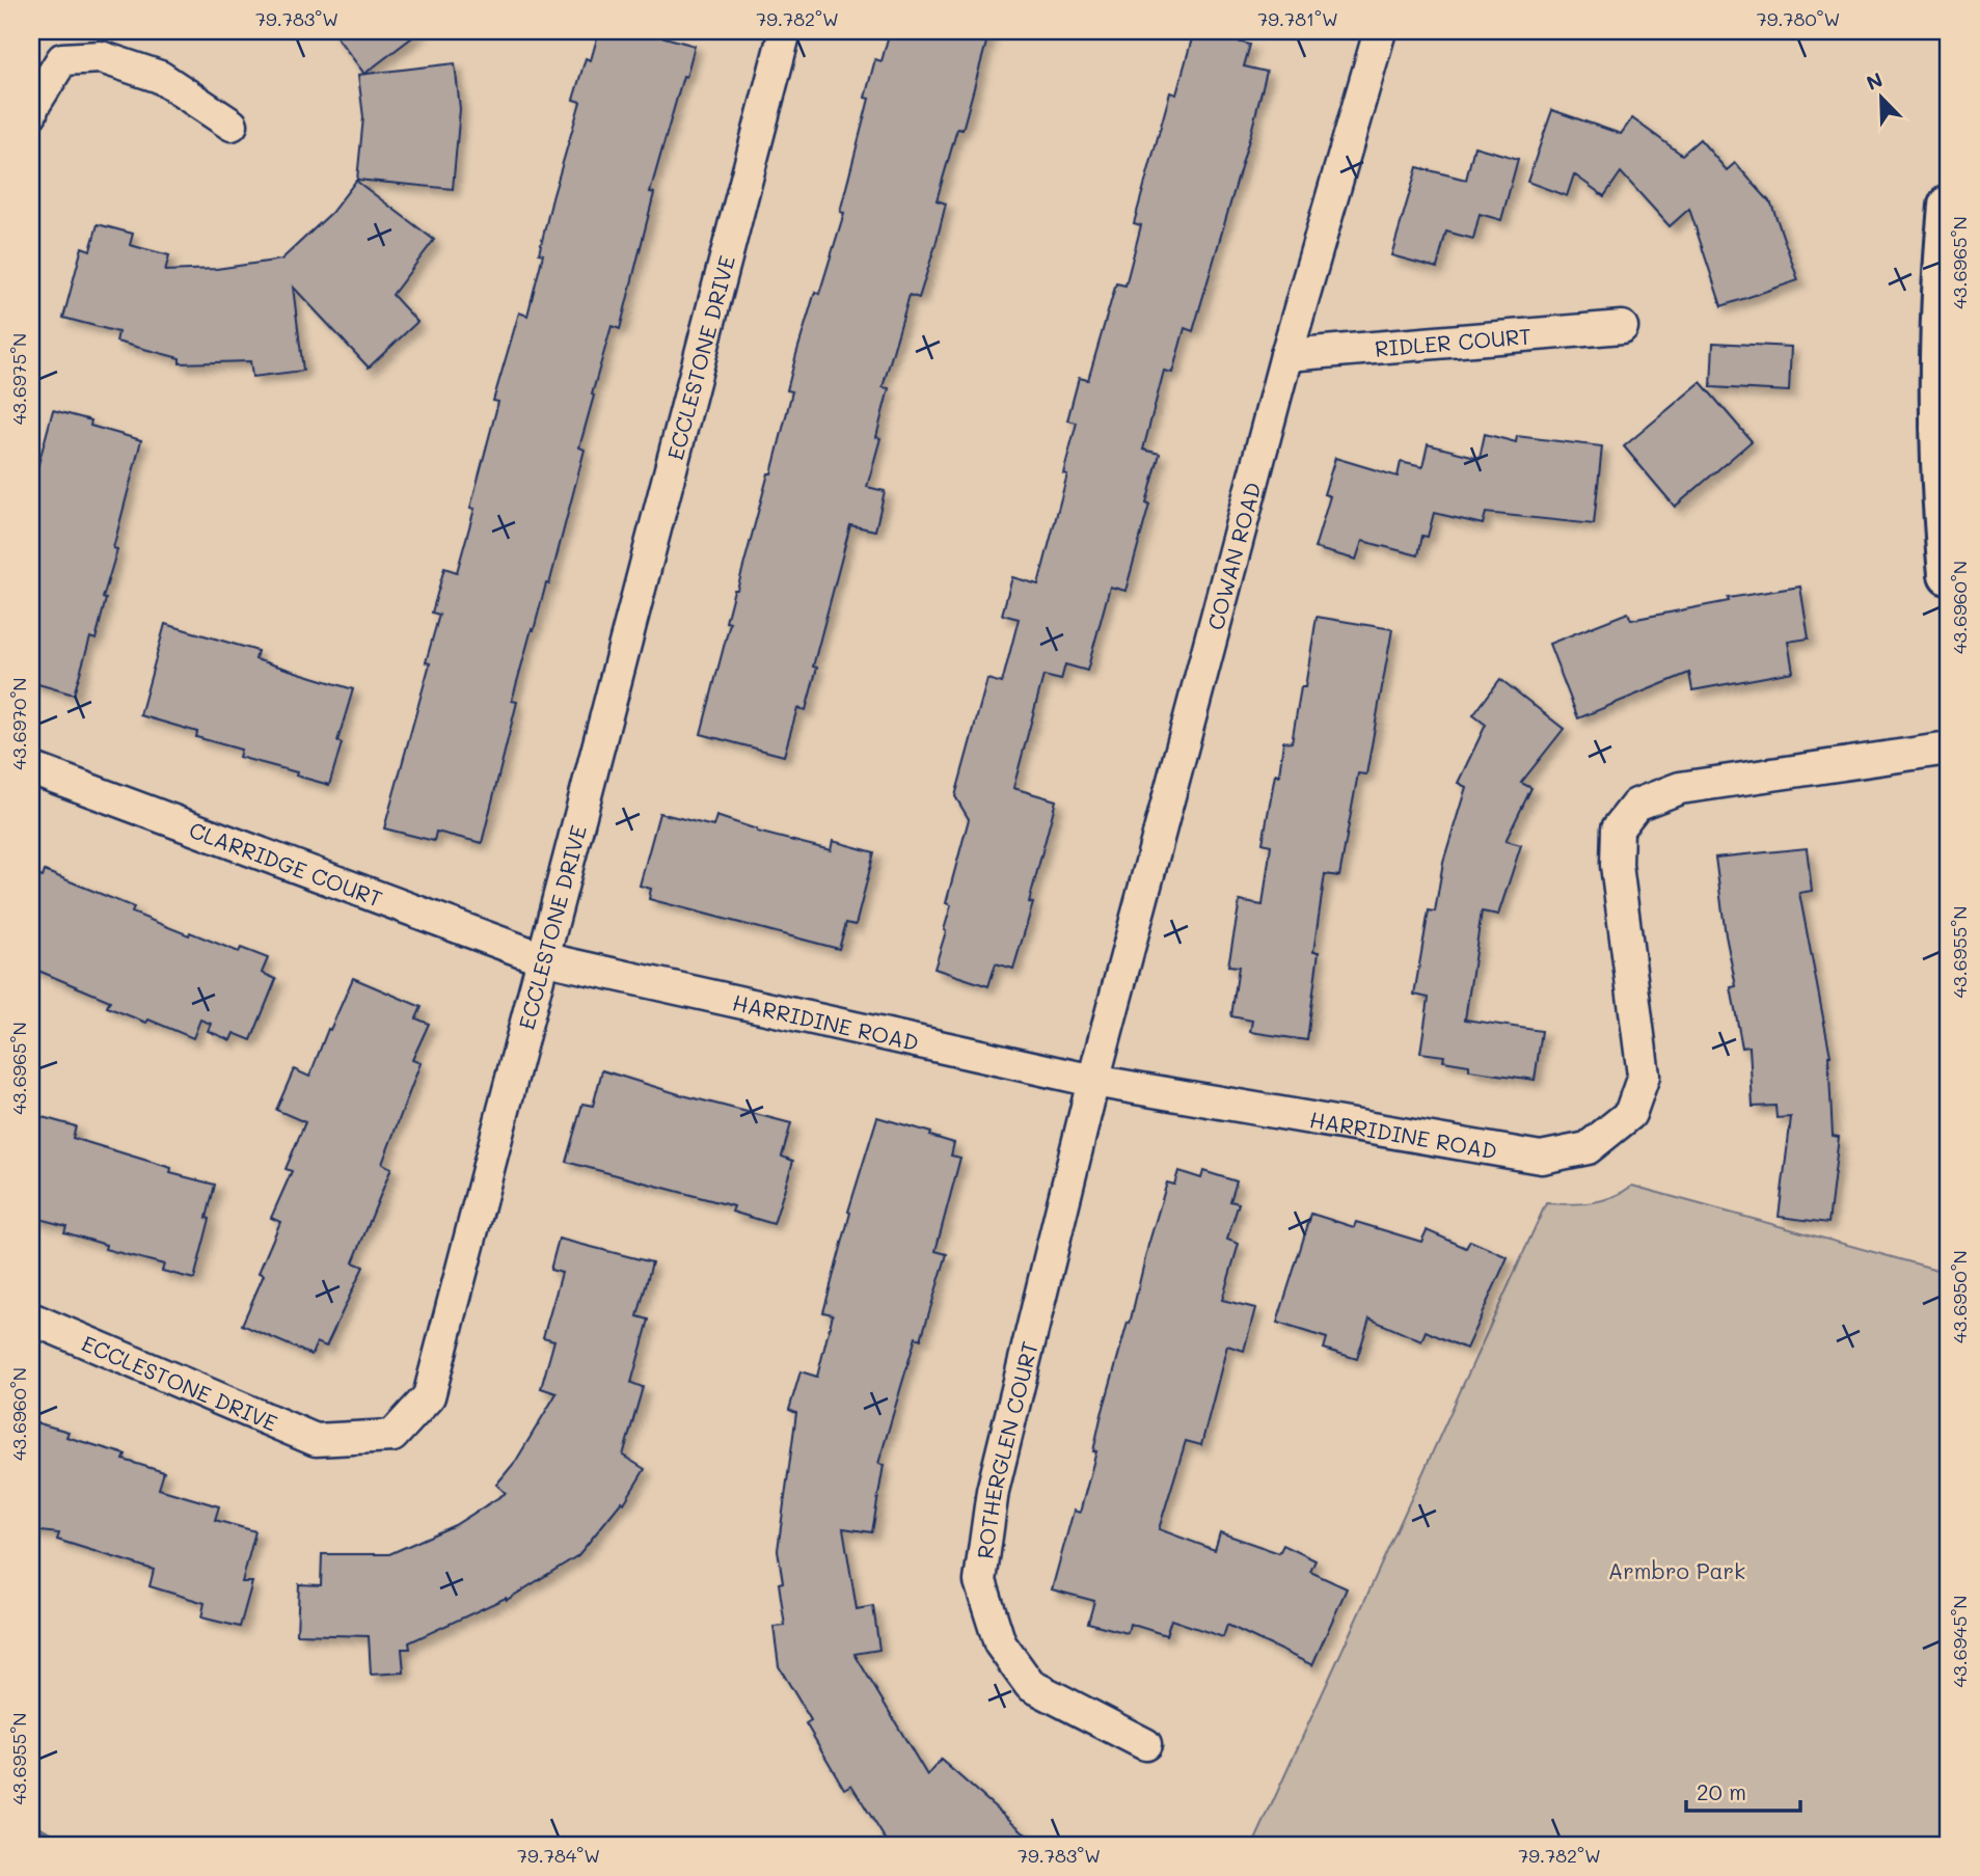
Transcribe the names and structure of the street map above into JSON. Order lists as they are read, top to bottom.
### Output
{
  "streets": {
    "street": [
      "RIDLER COURT",
      "ECCLESTONE DRIVE",
      "COWAN ROAD",
      "CLARRIDGE COURT",
      "HARRIDINE ROAD",
      "ROTHERGLEN COURT"
    ]
  },
  "crossings": [
    ["RIDLER COURT", "COWAN ROAD"],
    ["ECCLESTONE DRIVE", "CLARRIDGE COURT"],
    ["ECCLESTONE DRIVE", "HARRIDINE ROAD"],
    ["COWAN ROAD", "HARRIDINE ROAD"],
    ["COWAN ROAD", "ROTHERGLEN COURT"],
    ["CLARRIDGE COURT", "HARRIDINE ROAD"],
    ["HARRIDINE ROAD", "ROTHERGLEN COURT"]
  ],
  "parks": ["Armbro Park"],
  "scale_bar": "20 m",
  "north": "top left",
  "coordinates": [
    "79.783°W",
    "79.782°W",
    "79.781°W",
    "79.780°W",
    "43.6965°N",
    "43.6975°N",
    "43.6960°N",
    "43.6970°N",
    "43.6955°N",
    "43.6950°N",
    "43.6945°N",
    "79.784°W"
  ]
}
